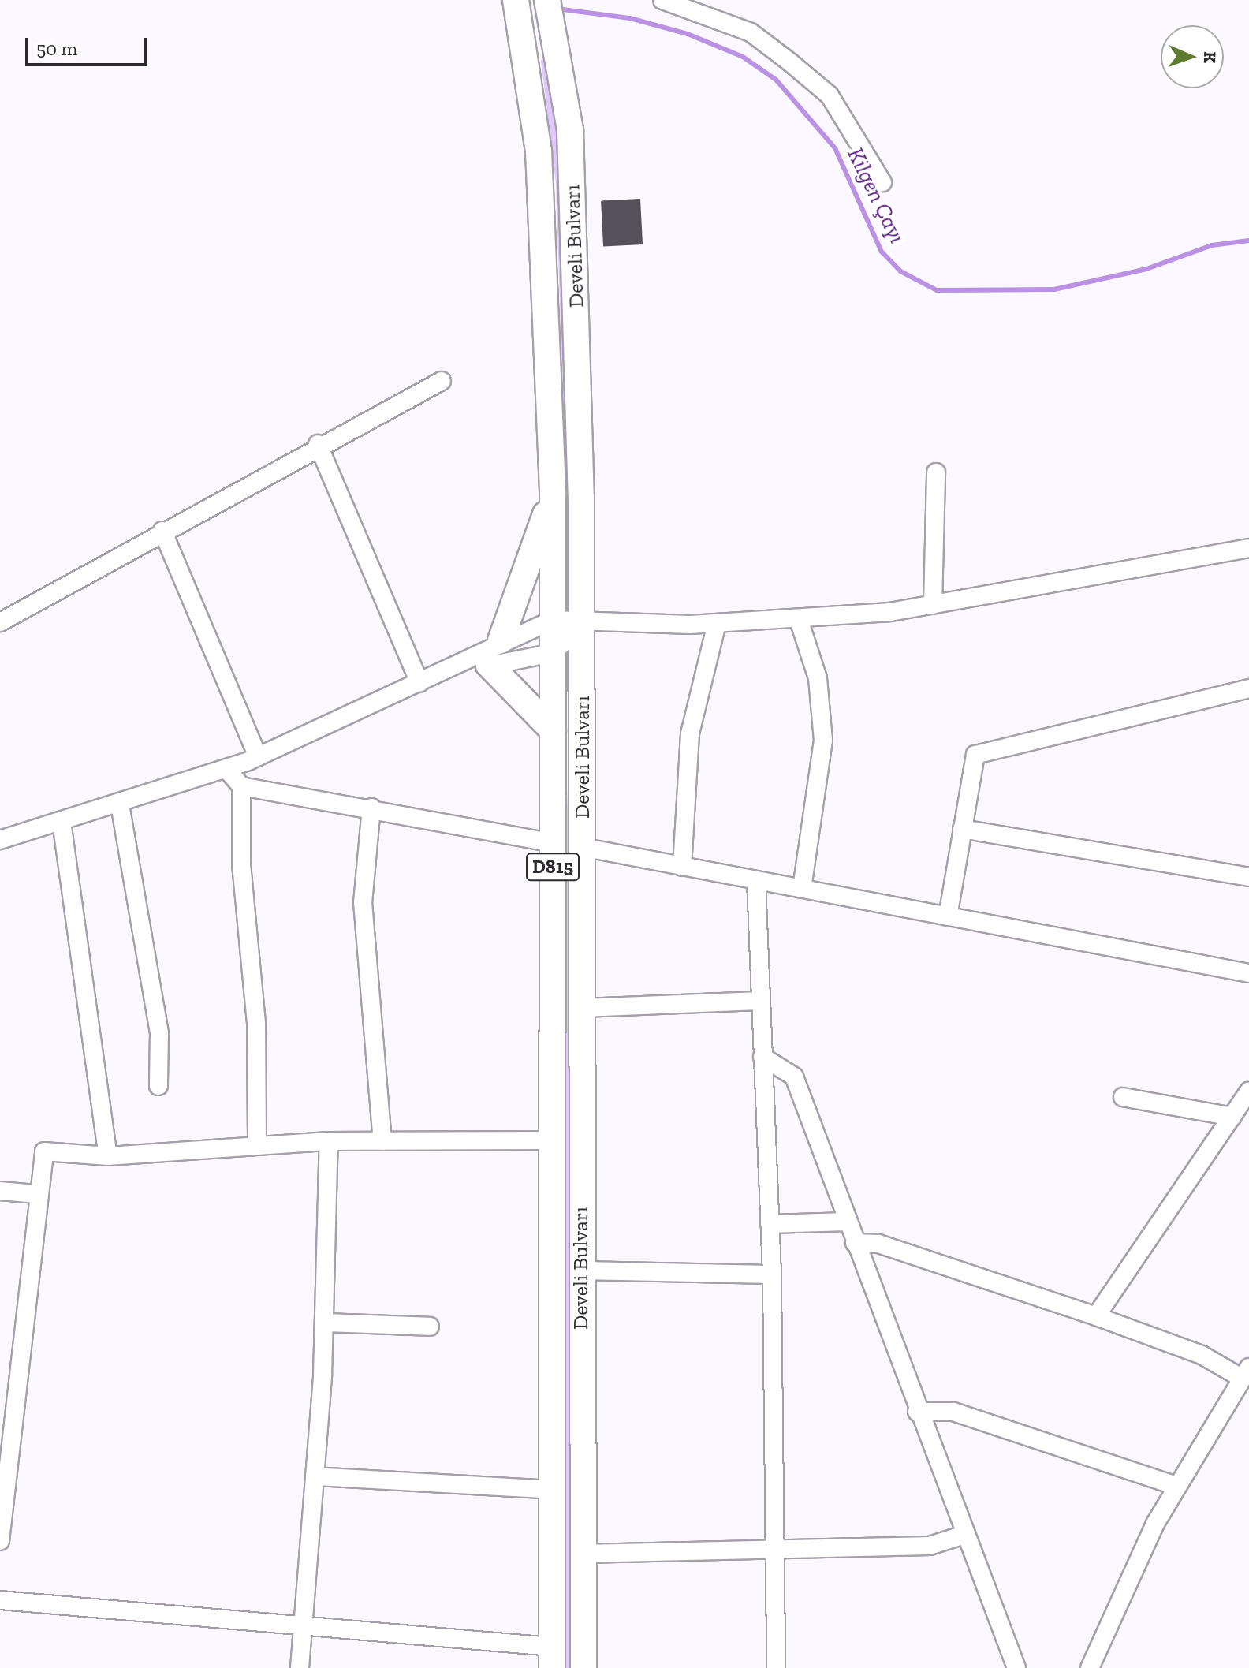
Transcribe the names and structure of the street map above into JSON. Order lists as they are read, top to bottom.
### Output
{
  "streets": {
    "highway": ["Develi Bulvarı", "D815"]
  },
  "water": ["Kilgen Çayı"],
  "scale_bar": "50 m",
  "north": "right"
}
